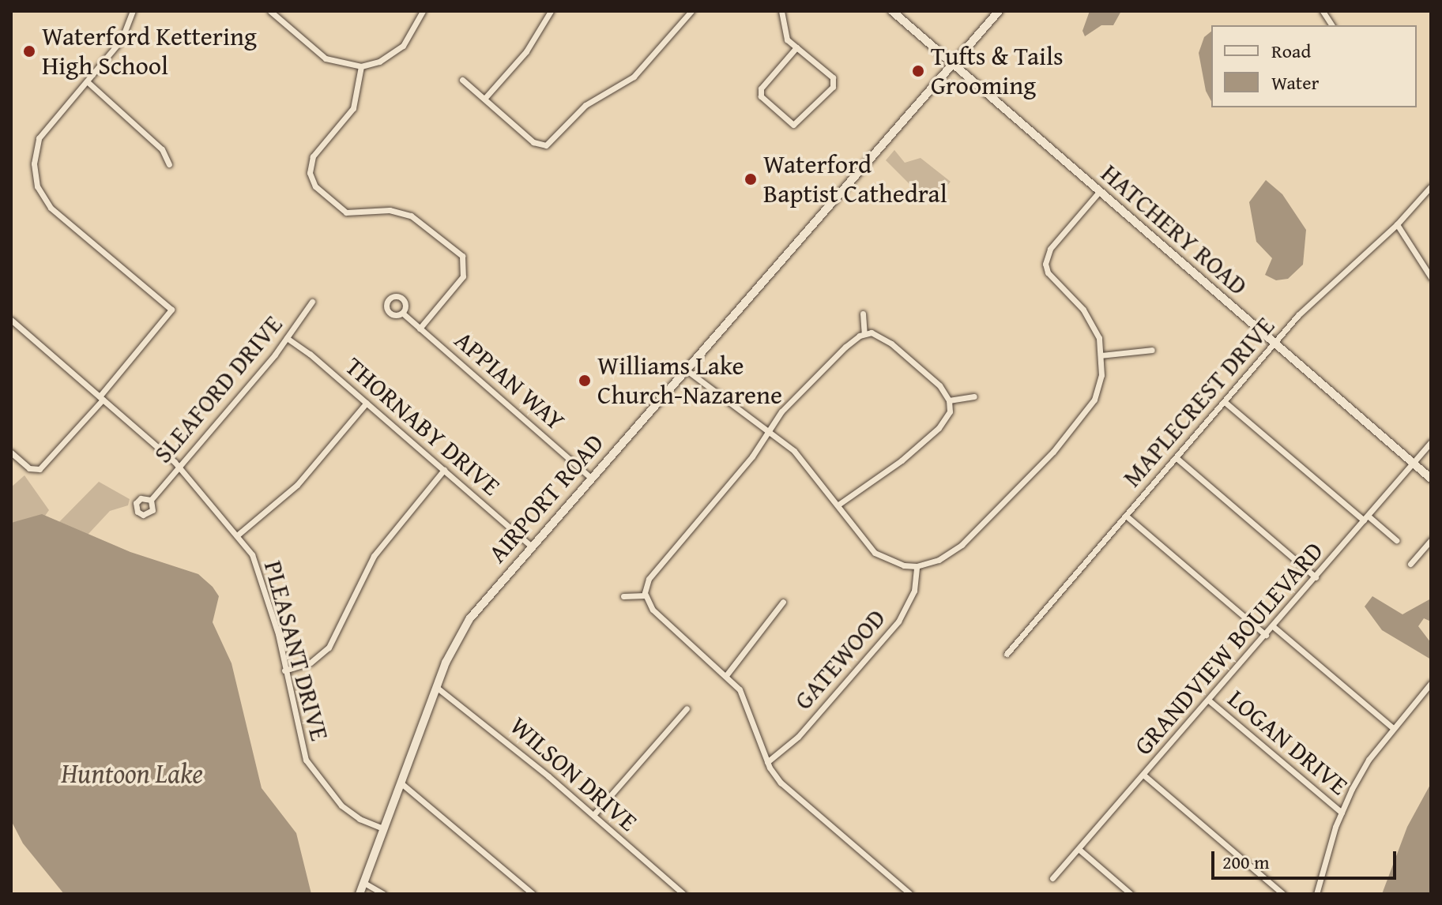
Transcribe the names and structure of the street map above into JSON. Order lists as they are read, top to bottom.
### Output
{
  "streets": {
    "street": [
      "HATCHERY ROAD",
      "APPIAN WAY",
      "SLEAFORD DRIVE",
      "MAPLECREST DRIVE",
      "THORNABY DRIVE",
      "AIRPORT ROAD",
      "GRANDVIEW BOULEVARD",
      "PLEASANT DRIVE",
      "GATEWOOD",
      "LOGAN DRIVE",
      "WILSON DRIVE"
    ]
  },
  "crossings": [
    ["HATCHERY ROAD", "MAPLECREST DRIVE"],
    ["HATCHERY ROAD", "AIRPORT ROAD"],
    ["HATCHERY ROAD", "GRANDVIEW BOULEVARD"],
    ["APPIAN WAY", "AIRPORT ROAD"],
    ["SLEAFORD DRIVE", "THORNABY DRIVE"],
    ["SLEAFORD DRIVE", "PLEASANT DRIVE"],
    ["THORNABY DRIVE", "AIRPORT ROAD"],
    ["AIRPORT ROAD", "PLEASANT DRIVE"],
    ["AIRPORT ROAD", "WILSON DRIVE"],
    ["GRANDVIEW BOULEVARD", "LOGAN DRIVE"]
  ],
  "water": ["Huntoon Lake"],
  "places": [
    "Waterford Kettering High School",
    "Tufts & Tails Grooming",
    "Waterford Baptist Cathedral",
    "Williams Lake Church-Nazarene"
  ],
  "legend": ["Road", "Water"],
  "scale_bar": "200 m"
}
